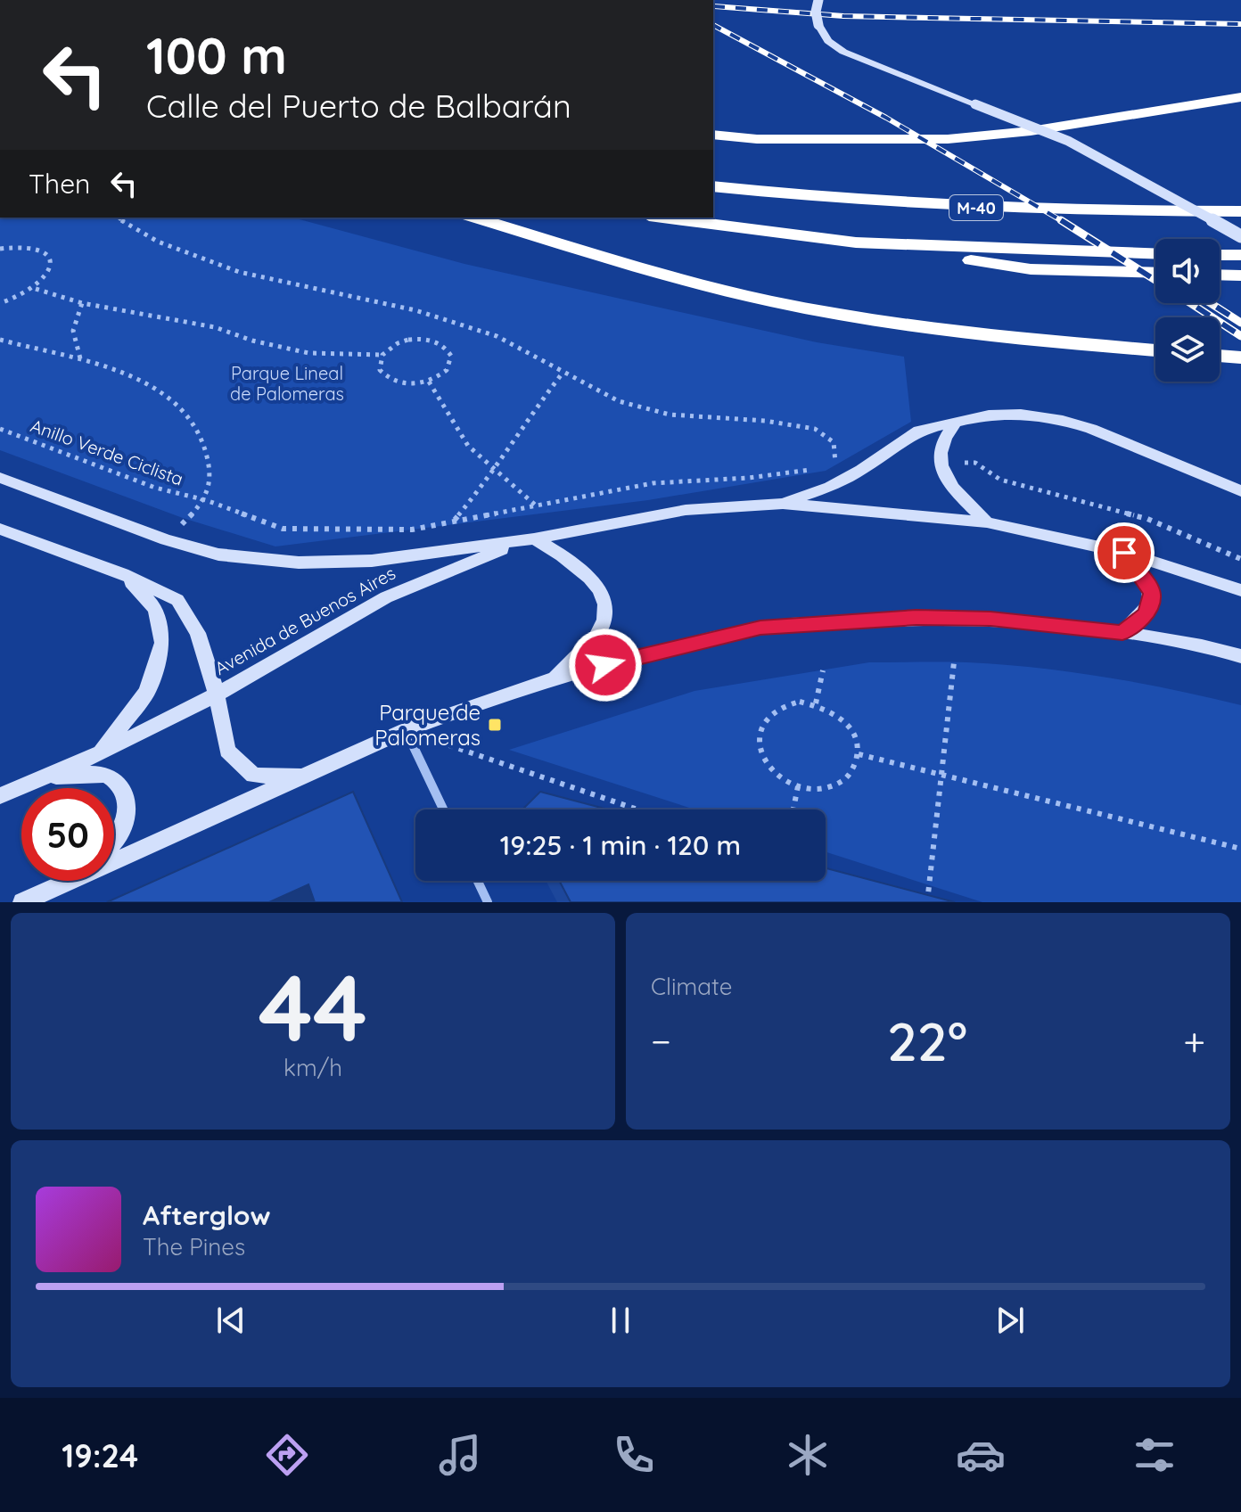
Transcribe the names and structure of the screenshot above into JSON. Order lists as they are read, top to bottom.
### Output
{
  "streets": {
    "highway": ["M-40"],
    "main road": ["Avenida de Buenos Aires"],
    "path": ["Anillo Verde Ciclista"]
  },
  "parks": ["Parque Lineal de Palomeras"],
  "places": {
    "transit": ["Parque de Palomeras"]
  },
  "page": {
    "turn": ["100 m", "Calle del Puerto de Balbarán"],
    "then": "Then",
    "limit": "50",
    "trip": "19:25 · 1 min · 120 m",
    "tile": [
      ["44", "km/h"],
      "Climate"
    ],
    "heat": ["−", "22°", "+"],
    "song": ["Afterglow", "The Pines"],
    "tabs": "19:24"
  }
}
